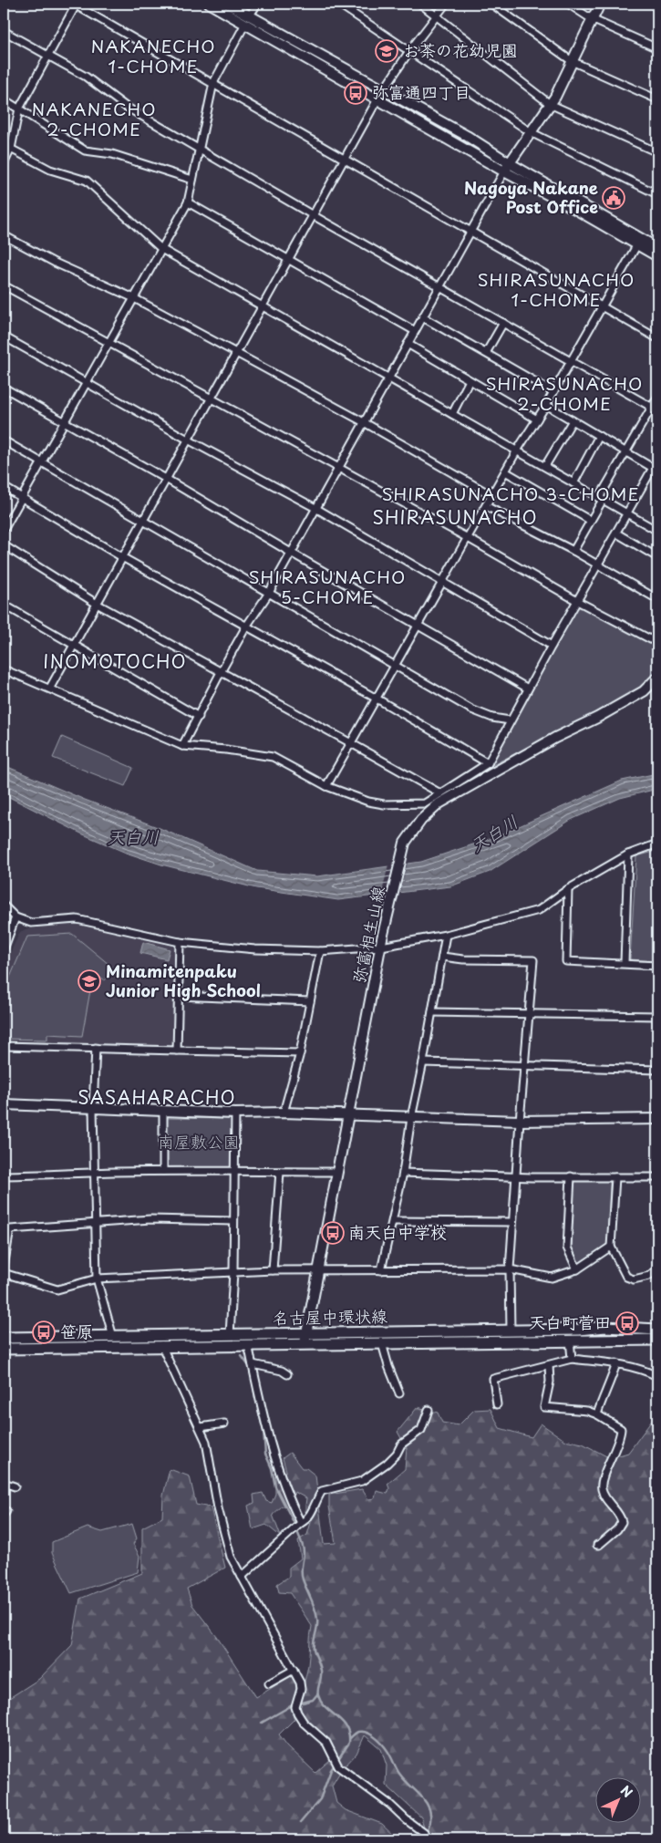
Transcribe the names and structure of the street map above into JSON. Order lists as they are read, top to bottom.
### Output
{
  "streets": {
    "main road": ["名古屋中環状線"],
    "street": ["弥富相生山線"]
  },
  "crossings": [
    ["弥富相生山線", "名古屋中環状線"]
  ],
  "districts": [
    "NAKANECHO 1-CHOME",
    "NAKANECHO 2-CHOME",
    "SHIRASUNACHO 1-CHOME",
    "SHIRASUNACHO 2-CHOME",
    "SHIRASUNACHO 3-CHOME",
    "SHIRASUNACHO",
    "SHIRASUNACHO 5-CHOME",
    "INOMOTOCHO",
    "SASAHARACHO"
  ],
  "water": ["天白川"],
  "parks": ["南屋敷公園"],
  "places": {
    "school or university": ["お茶の花幼児園", "Minamitenpaku Junior High School"],
    "bus stop": [
      "弥富通四丁目",
      "南天白中学校",
      "天白町菅田",
      "笹原"
    ],
    "public building": ["Nagoya Nakane Post Office"]
  },
  "north": "top right"
}
